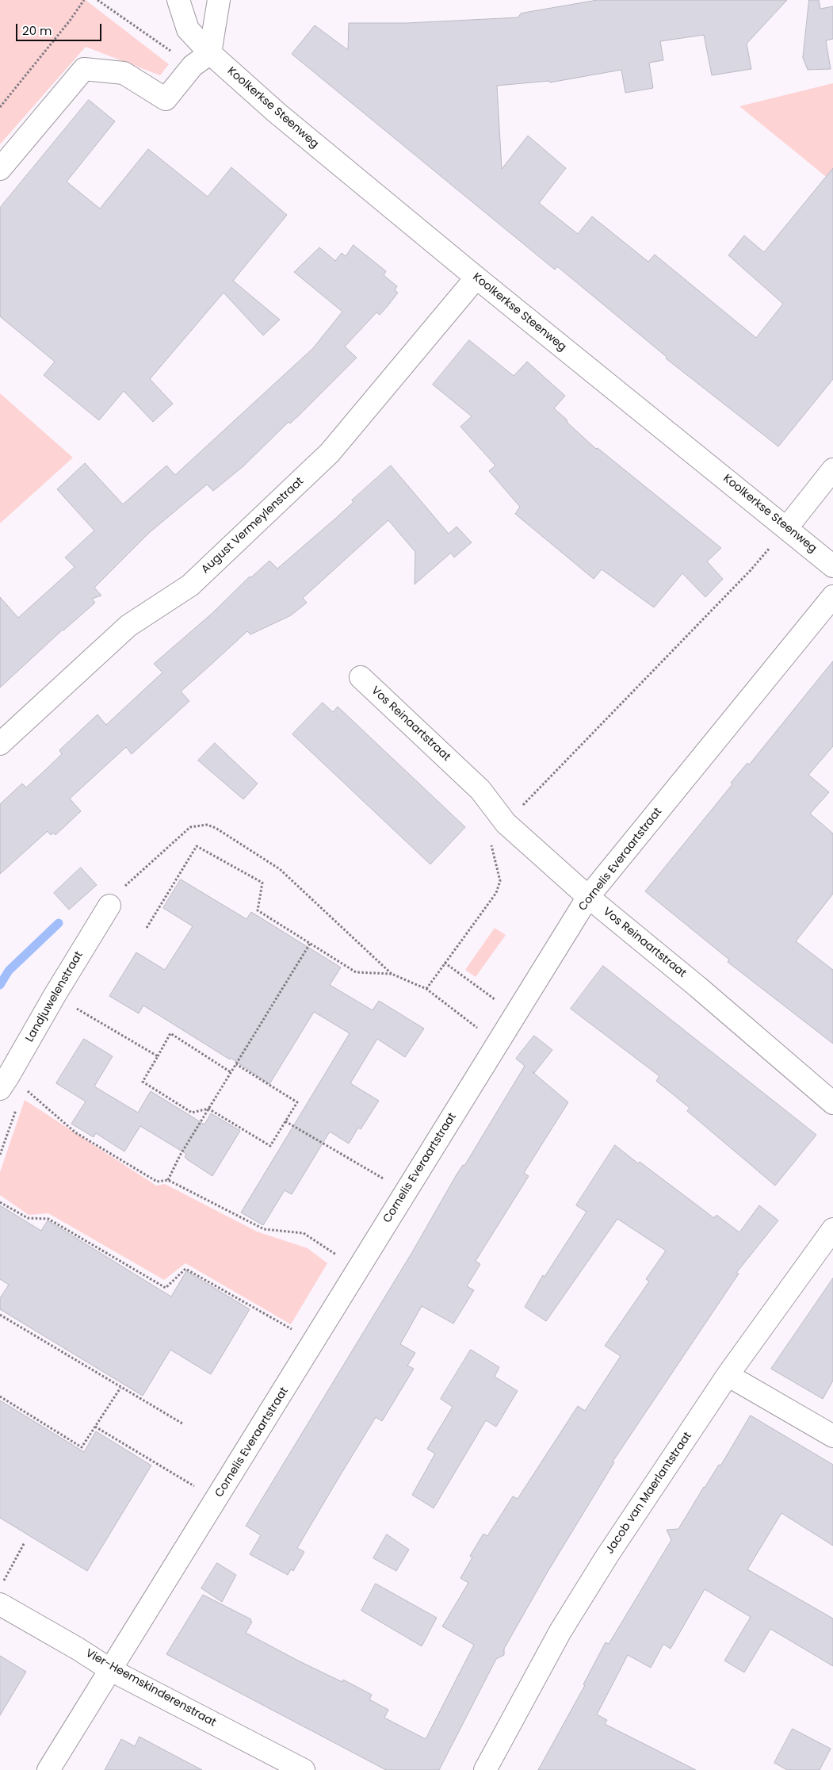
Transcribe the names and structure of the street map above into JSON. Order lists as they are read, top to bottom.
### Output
{
  "streets": {
    "street": [
      "Koolkerkse Steenweg",
      "August Vermeylenstraat",
      "Vos Reinaartstraat",
      "Cornelis Everaartstraat",
      "Landjuwelenstraat",
      "Jacob van Maerlantstraat",
      "Vier-Heemskinderenstraat"
    ]
  },
  "crossings": [
    ["Koolkerkse Steenweg", "August Vermeylenstraat"],
    ["Vos Reinaartstraat", "Cornelis Everaartstraat"],
    ["Cornelis Everaartstraat", "Vier-Heemskinderenstraat"]
  ],
  "scale_bar": "20 m"
}
